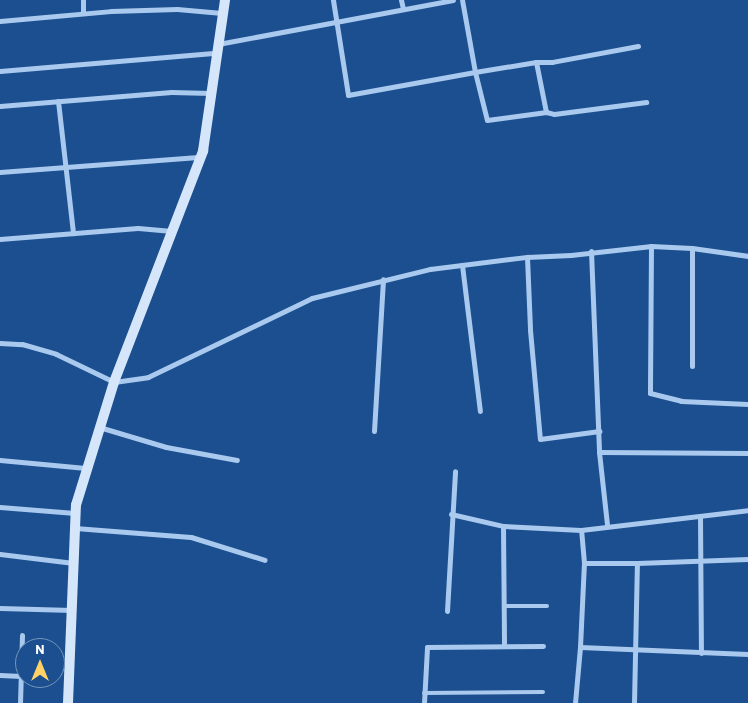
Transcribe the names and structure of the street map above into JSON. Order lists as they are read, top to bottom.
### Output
{
  "north": "top"
}
